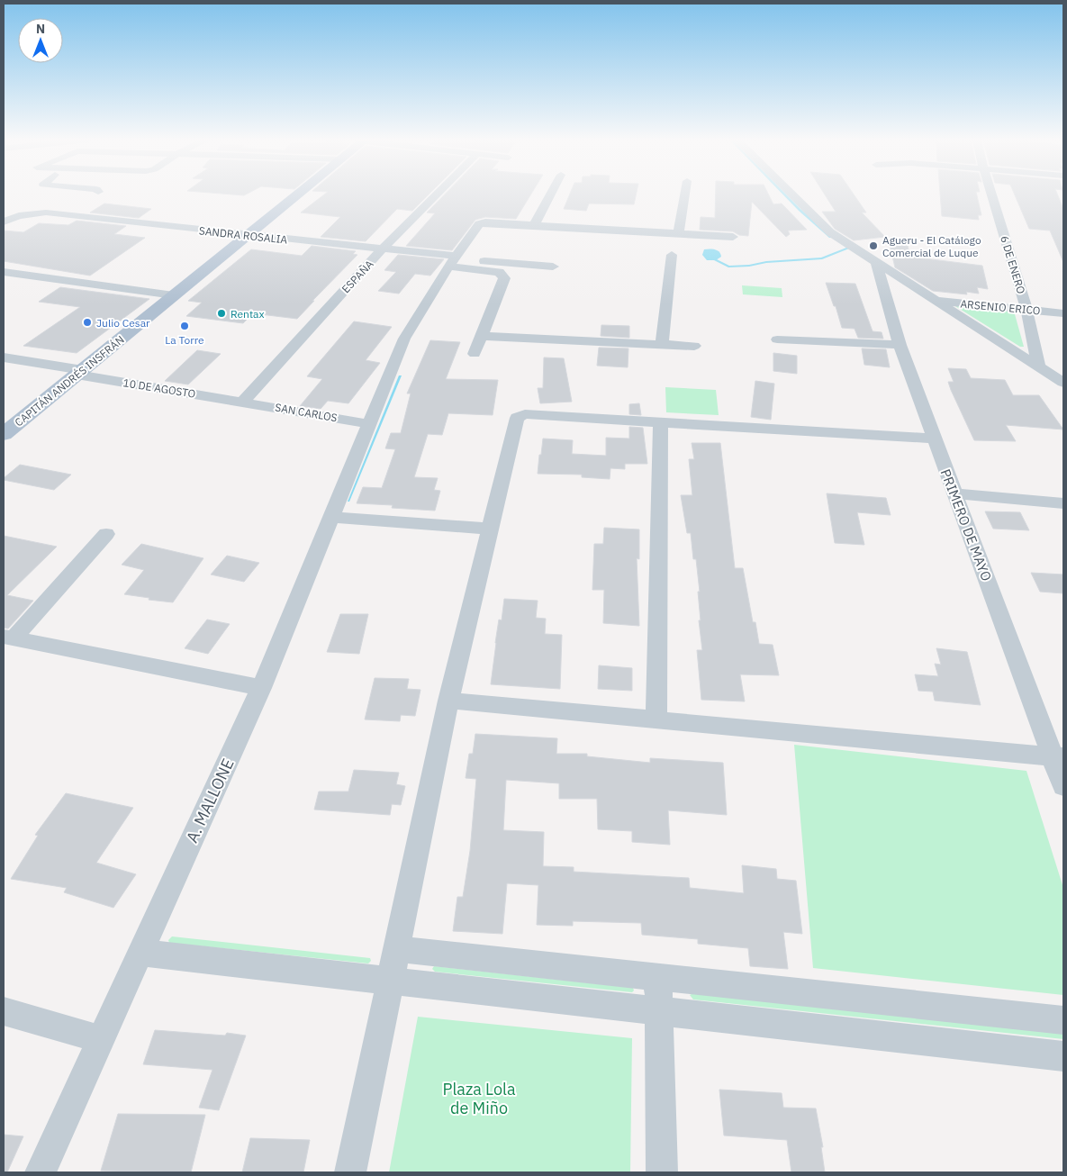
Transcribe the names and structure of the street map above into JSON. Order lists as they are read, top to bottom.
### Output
{
  "streets": {
    "main road": ["CAPITÁN ANDRÉS INSFRÁN"],
    "street": [
      "SANDRA ROSALIA",
      "6 DE ENERO",
      "ESPAÑA",
      "ARSENIO ERICO",
      "10 DE AGOSTO",
      "SAN CARLOS",
      "PRIMERO DE MAYO",
      "A. MALLONE"
    ]
  },
  "crossings": [
    ["SANDRA ROSALIA", "ESPAÑA"],
    ["SANDRA ROSALIA", "CAPITÁN ANDRÉS INSFRÁN"],
    ["SANDRA ROSALIA", "A. MALLONE"],
    ["6 DE ENERO", "ARSENIO ERICO"],
    ["ESPAÑA", "10 DE AGOSTO"],
    ["ESPAÑA", "SAN CARLOS"],
    ["CAPITÁN ANDRÉS INSFRÁN", "10 DE AGOSTO"],
    ["10 DE AGOSTO", "SAN CARLOS"],
    ["SAN CARLOS", "A. MALLONE"]
  ],
  "parks": ["Plaza Lola de Miño"],
  "places": [
    "Agueru - El Catálogo Comercial de Luque",
    "Rentax",
    "Julio Cesar",
    "La Torre"
  ],
  "north": "top"
}
